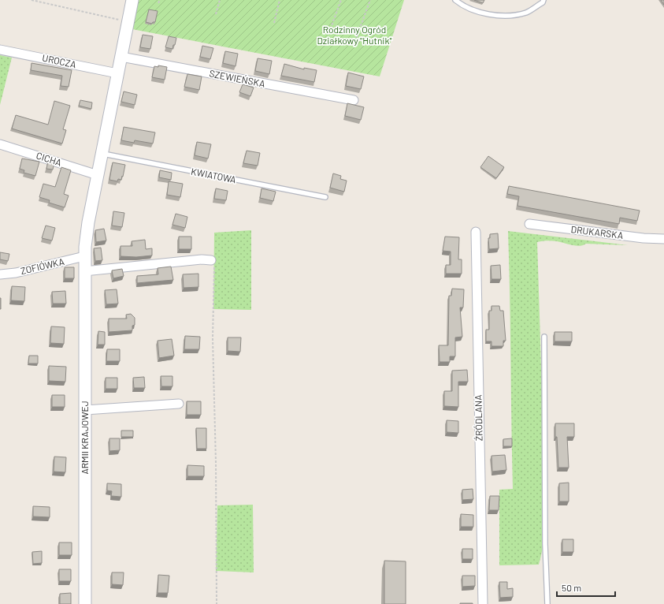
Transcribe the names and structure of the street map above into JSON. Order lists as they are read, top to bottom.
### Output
{
  "streets": {
    "street": [
      "UROCZA",
      "SZEWIEŃSKA",
      "CICHA",
      "DRUKARSKA",
      "ZOFIÓWKA",
      "ŹRÓDLANA",
      "ARMII KRAJOWEJ"
    ],
    "lane": ["KWIATOWA"]
  },
  "crossings": [
    ["ZOFIÓWKA", "ARMII KRAJOWEJ"]
  ],
  "parks": ["Rodzinny Ogród Działkowy \"Hutnik\""],
  "scale_bar": "50 m"
}
